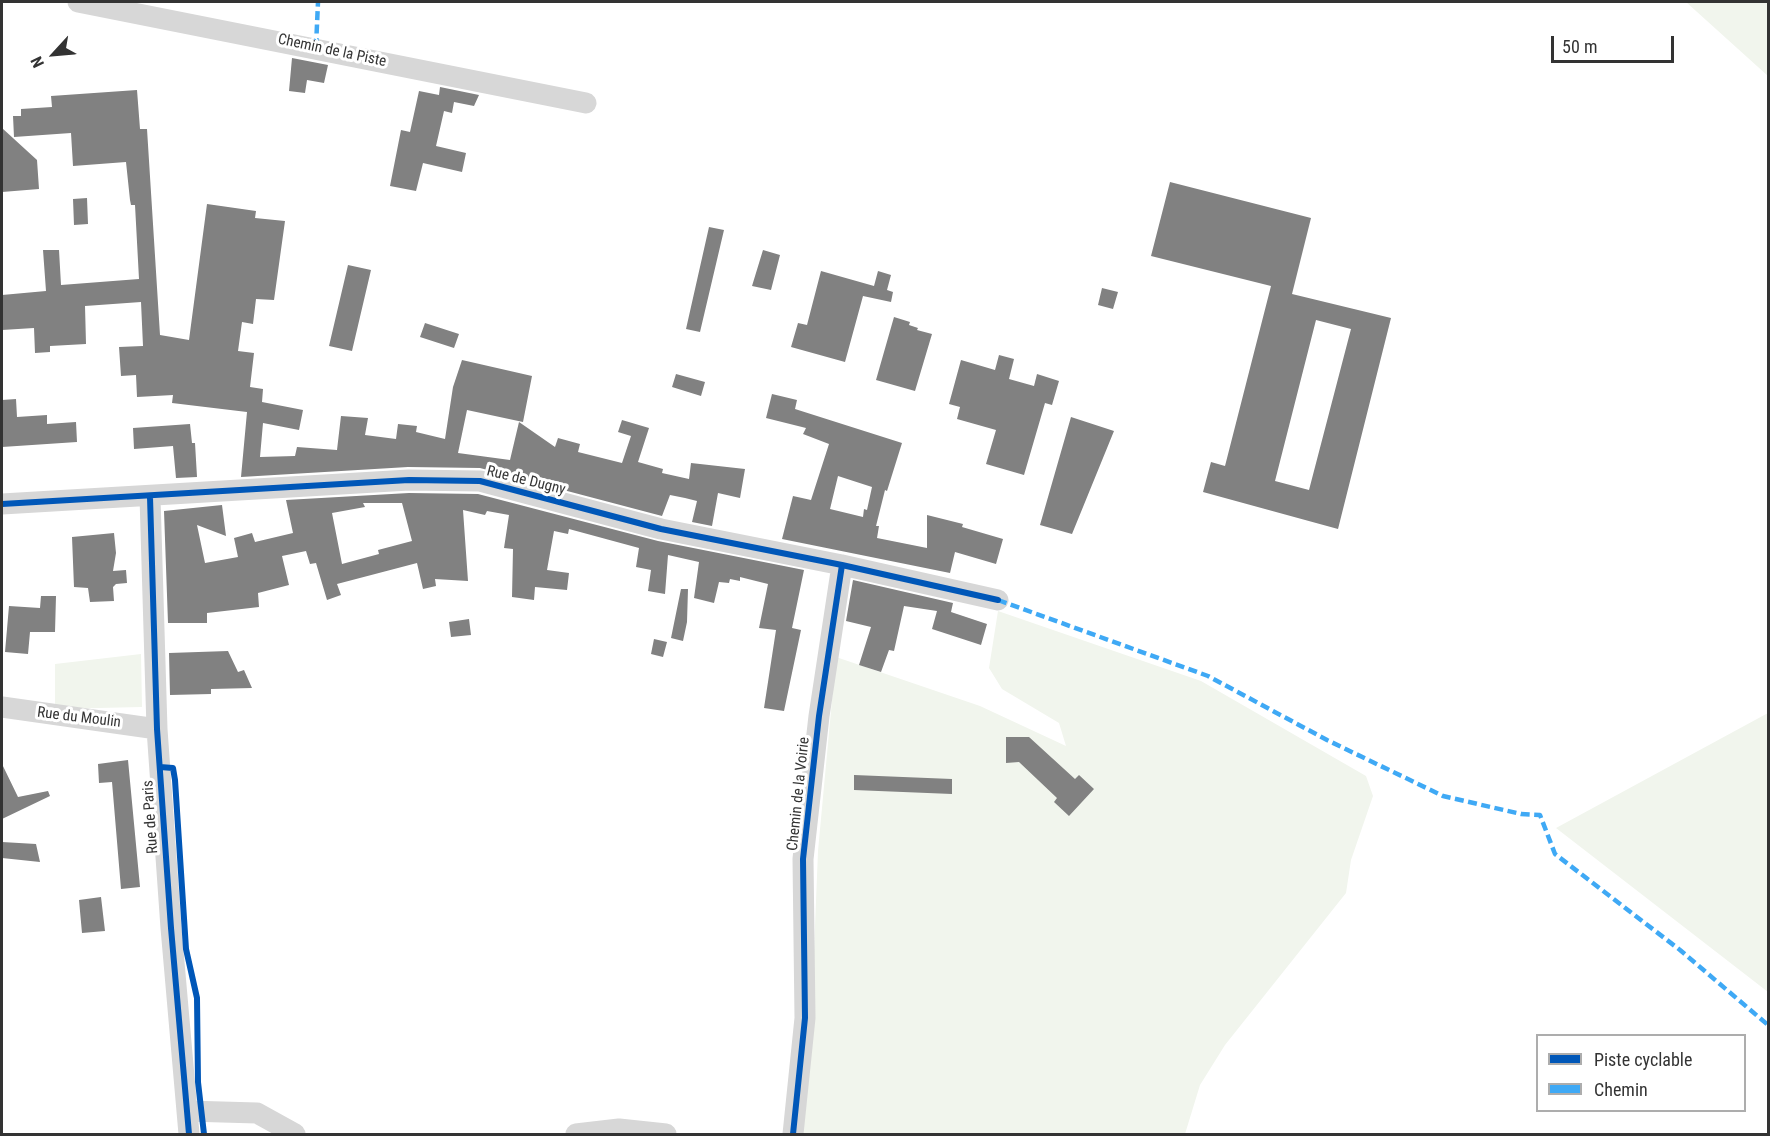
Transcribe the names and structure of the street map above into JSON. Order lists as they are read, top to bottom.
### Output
{
  "streets": {
    "street": [
      "Chemin de la Piste",
      "Rue de Dugny",
      "Rue du Moulin",
      "Chemin de la Voirie",
      "Rue de Paris"
    ]
  },
  "crossings": [
    ["Rue de Dugny", "Chemin de la Voirie"],
    ["Rue de Dugny", "Rue de Paris"],
    ["Rue du Moulin", "Rue de Paris"]
  ],
  "legend": ["Piste cyclable", "Chemin"],
  "scale_bar": "50 m",
  "north": "bottom left"
}
